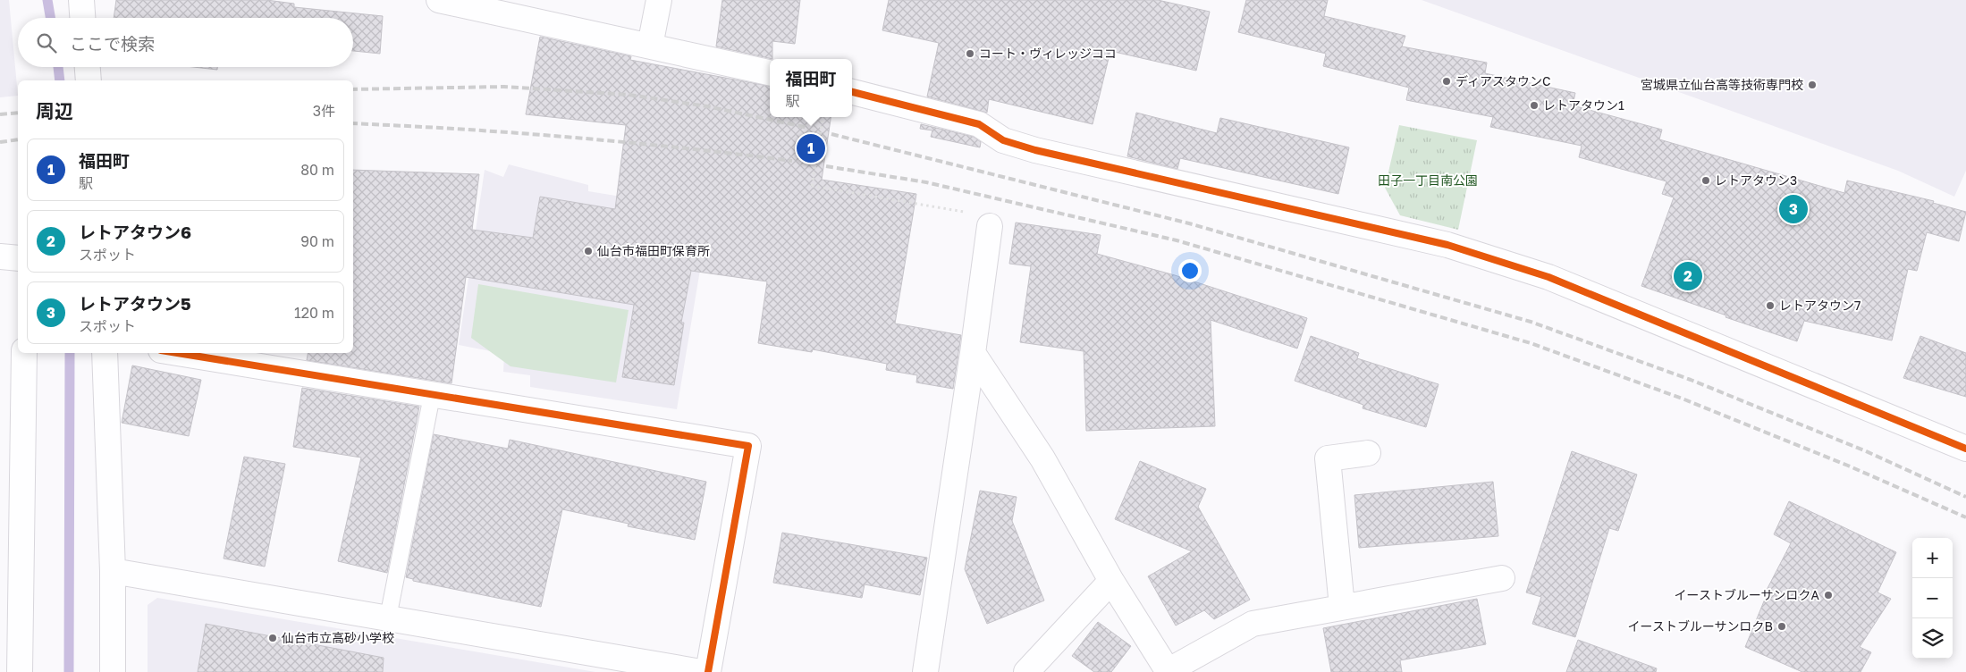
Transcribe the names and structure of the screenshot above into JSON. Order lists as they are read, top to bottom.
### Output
{
  "parks": ["田子一丁目南公園"],
  "places": [
    "コート・ヴィレッジココ",
    "ディアスタウンC",
    "宮城県立仙台高等技術専門校",
    "レトアタウン1",
    "レトアタウン3",
    "仙台市福田町保育所",
    "レトアタウン7",
    "イーストブルーサンロクA",
    "イーストブルーサンロクB",
    "仙台市立高砂小学校"
  ],
  "page": {
    "search": "ここで検索",
    "popup": ["福田町", "駅"],
    "heading": ["周辺", "3件"],
    "pins": ["1", "3", "2"],
    "list": [
      {
        "mark": "1",
        "name": "福田町",
        "note": "駅",
        "value": "80 m"
      },
      {
        "mark": "2",
        "name": "レトアタウン6",
        "note": "スポット",
        "value": "90 m"
      },
      {
        "mark": "3",
        "name": "レトアタウン5",
        "note": "スポット",
        "value": "120 m"
      }
    ],
    "map_buttons": ["+", "−"]
  }
}
